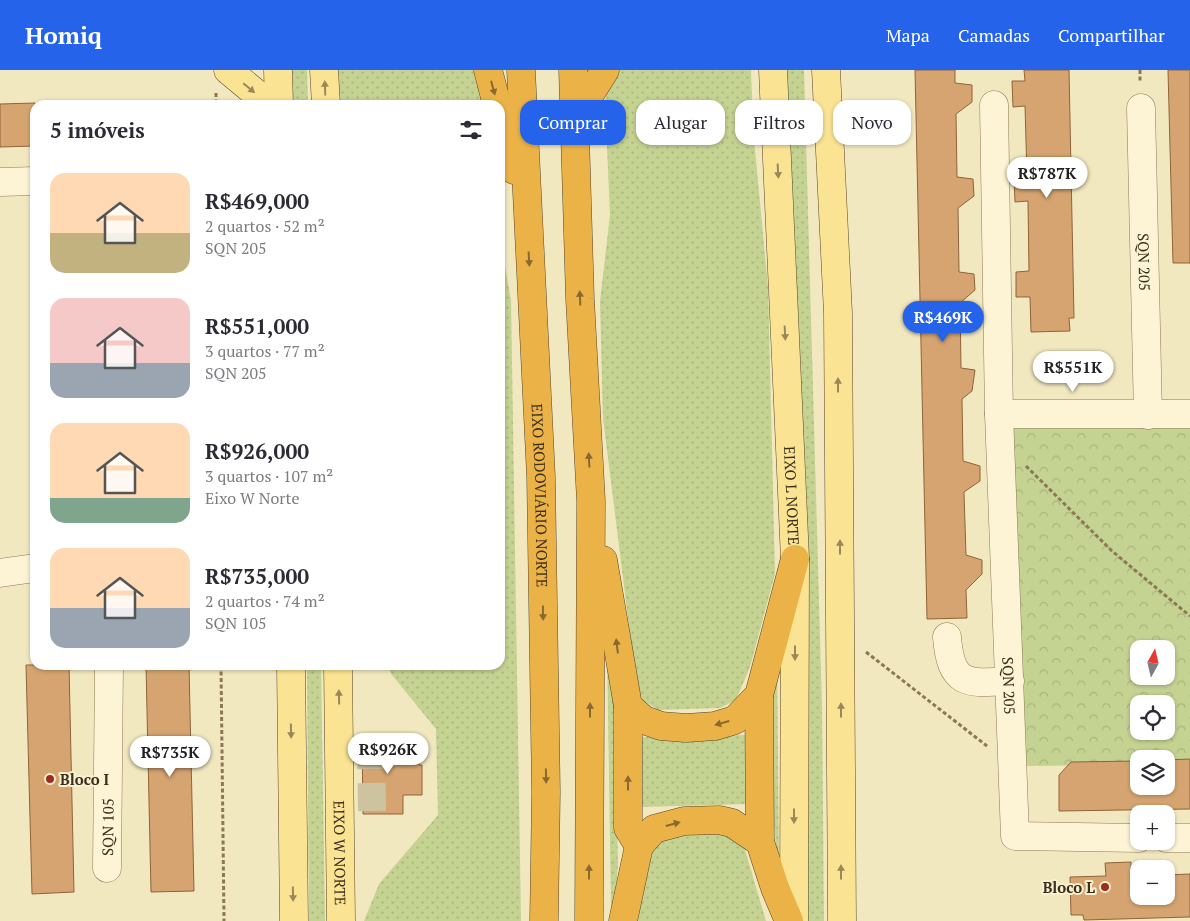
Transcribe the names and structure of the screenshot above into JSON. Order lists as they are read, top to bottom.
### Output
{
  "streets": {
    "highway": ["EIXO RODOVIÁRIO NORTE"],
    "main road": ["EIXO L NORTE", "EIXO W NORTE"],
    "street": ["SQN 205", "SQN 105"]
  },
  "places": ["Bloco I", "Bloco L"],
  "north": "top",
  "page": {
    "header": "Homiq",
    "nav": ["Mapa", "Camadas", "Compartilhar"],
    "chip": [
      "Comprar",
      "Alugar",
      "Filtros",
      "Novo"
    ],
    "heading": "5 imóveis",
    "price": [
      "R$787K",
      "R$469K",
      "R$551K",
      "R$926K",
      "R$735K"
    ],
    "list": [
      {
        "name": "R$469,000",
        "note": "2 quartos · 52 m² · SQN 205"
      },
      {
        "name": "R$551,000",
        "note": "3 quartos · 77 m² · SQN 205"
      },
      {
        "name": "R$926,000",
        "note": "3 quartos · 107 m² · Eixo W Norte"
      },
      {
        "name": "R$735,000",
        "note": "2 quartos · 74 m² · SQN 105"
      }
    ],
    "map_buttons": ["+", "−"]
  }
}
